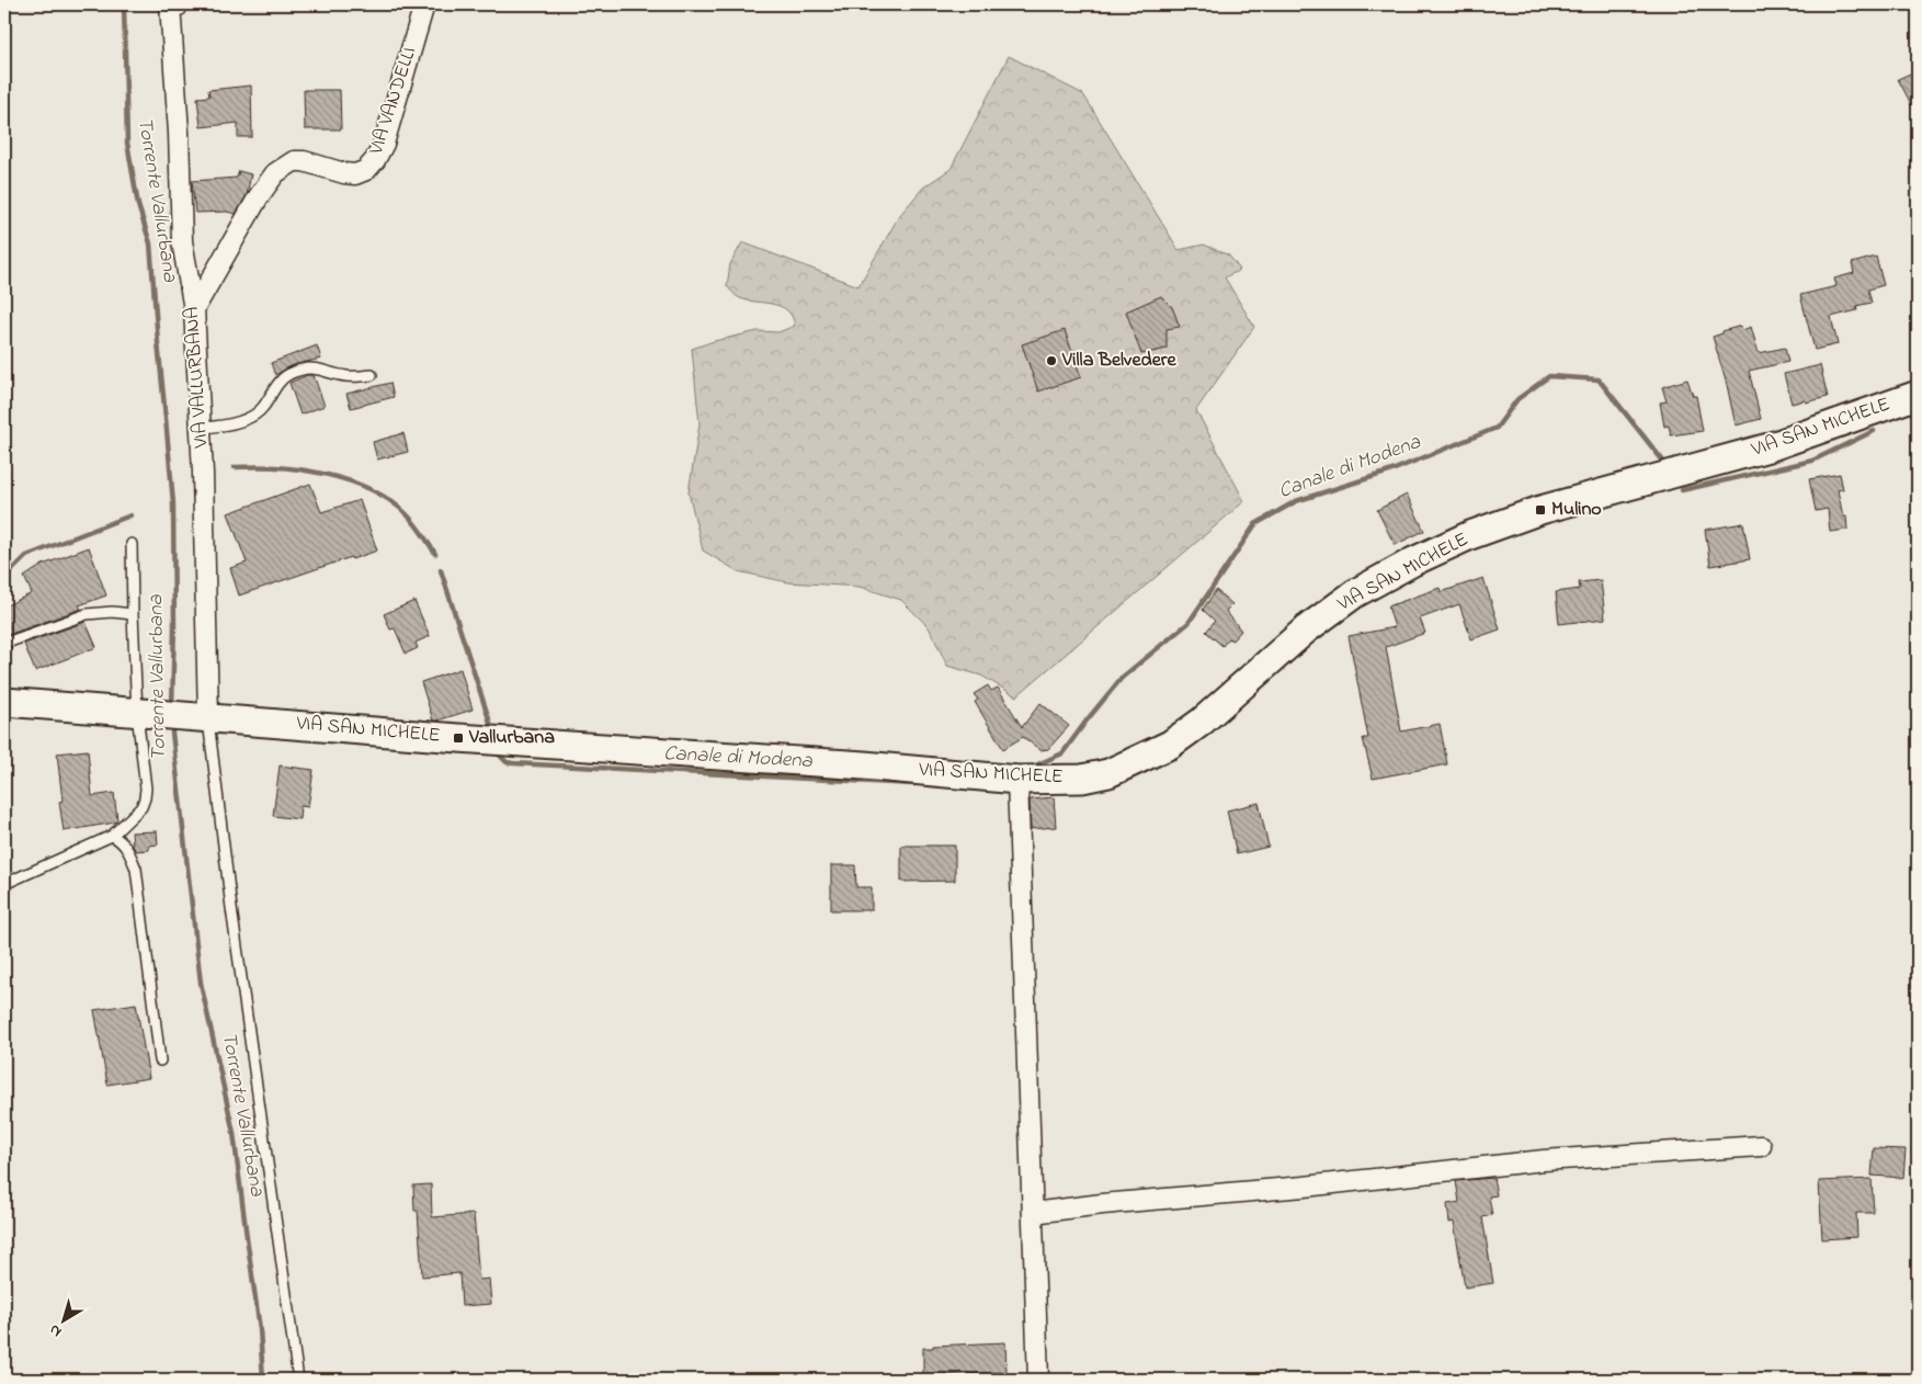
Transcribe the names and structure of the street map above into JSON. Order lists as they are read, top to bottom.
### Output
{
  "streets": {
    "main road": ["VIA SAN MICHELE"],
    "street": ["VIA VANDELLI", "VIA VALLURBANA"]
  },
  "crossings": [
    ["VIA VANDELLI", "VIA VALLURBANA"],
    ["VIA VALLURBANA", "VIA SAN MICHELE"]
  ],
  "water": ["Torrente Vallurbana", "Canale di Modena"],
  "places": {
    "other": ["Villa Belvedere"],
    "transit": ["Mulino", "Vallurbana"]
  },
  "north": "bottom left"
}
